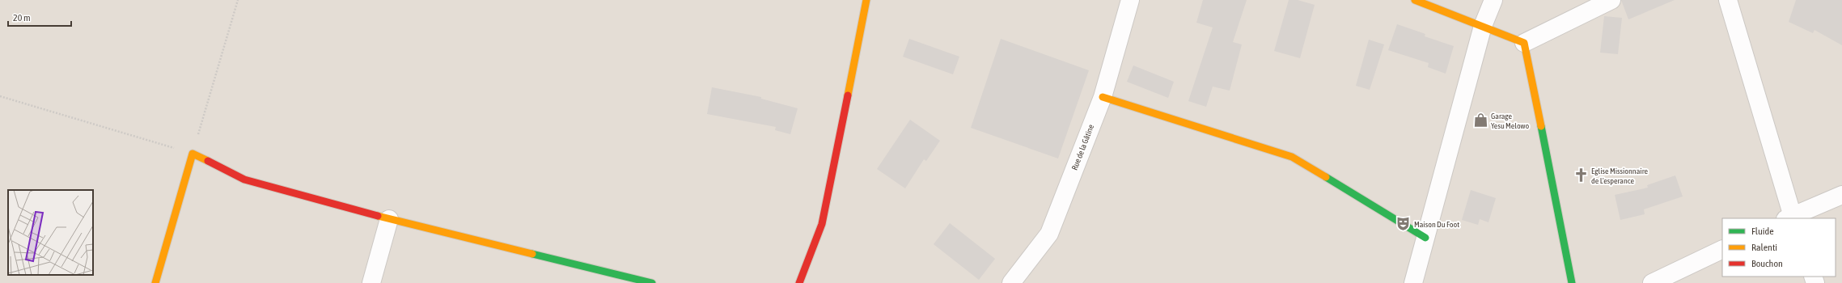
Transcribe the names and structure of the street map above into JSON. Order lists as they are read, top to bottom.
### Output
{
  "streets": {
    "street": ["Rue de la Gâtine"]
  },
  "places": {
    "shop": ["Garage Yesu Melowo"],
    "church": ["Eglise Missionnaire de L'esperance"],
    "theatre": ["Maison Du Foot"]
  },
  "legend": ["Fluide", "Ralenti", "Bouchon"],
  "scale_bar": "20 m"
}
